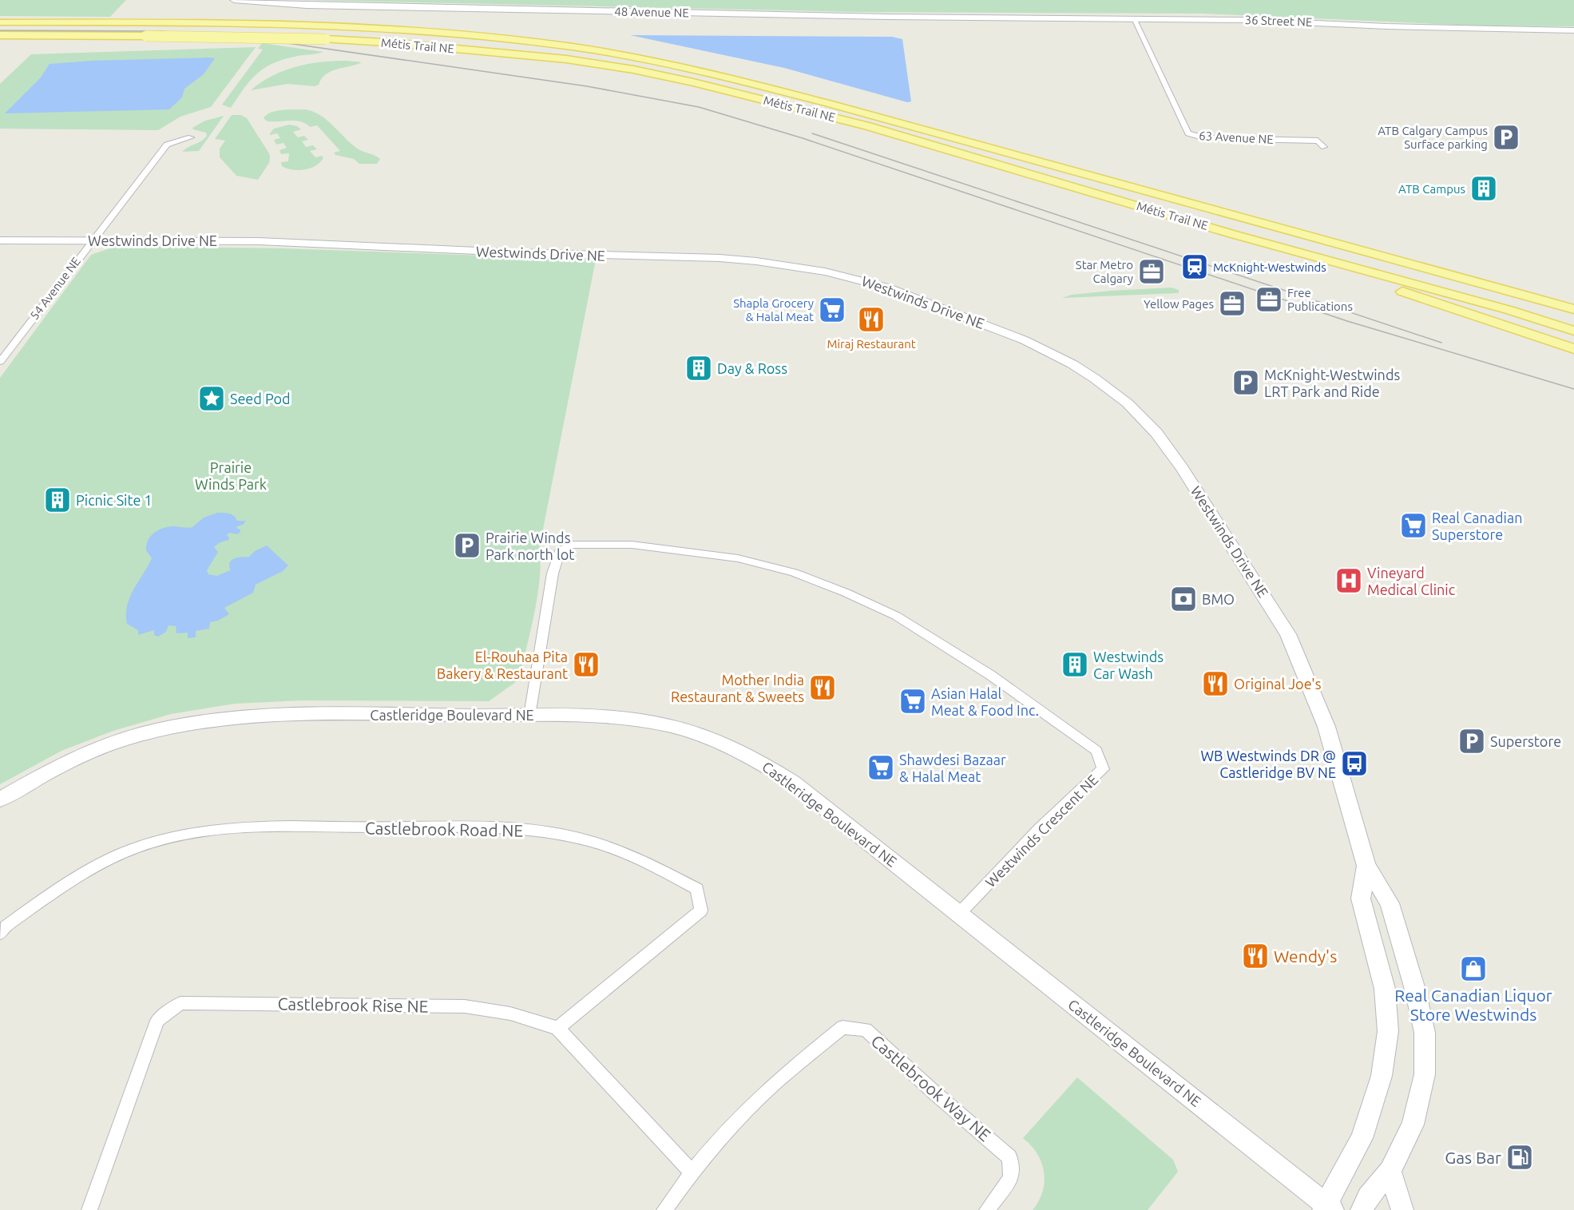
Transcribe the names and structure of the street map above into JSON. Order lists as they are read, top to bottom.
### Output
{
  "streets": {
    "main road": ["Métis Trail NE"],
    "street": [
      "48 Avenue NE",
      "36 Street NE",
      "63 Avenue NE",
      "Westwinds Drive NE",
      "54 Avenue NE",
      "Castleridge Boulevard NE",
      "Castlebrook Road NE",
      "Westwinds Crescent NE",
      "Castlebrook Rise NE",
      "Castlebrook Way NE"
    ]
  },
  "crossings": [
    ["48 Avenue NE", "36 Street NE"],
    ["36 Street NE", "63 Avenue NE"],
    ["Westwinds Drive NE", "54 Avenue NE"],
    ["Westwinds Drive NE", "Castleridge Boulevard NE"],
    ["Castleridge Boulevard NE", "Westwinds Crescent NE"],
    ["Castlebrook Road NE", "Castlebrook Rise NE"]
  ],
  "parks": ["Prairie Winds Park"],
  "places": {
    "parking": [
      "ATB Calgary Campus Surface parking",
      "McKnight-Westwinds LRT Park and Ride",
      "Prairie Winds Park north lot",
      "Superstore"
    ],
    "building": [
      "ATB Campus",
      "Day & Ross",
      "Picnic Site 1",
      "Westwinds Car Wash"
    ],
    "station": ["McKnight-Westwinds"],
    "office": ["Star Metro Calgary", "Free Publications", "Yellow Pages"],
    "supermarket": [
      "Shapla Grocery & Halal Meat",
      "Real Canadian Superstore",
      "Asian Halal Meat & Food Inc.",
      "Shawdesi Bazaar & Halal Meat"
    ],
    "restaurant": [
      "Miraj Restaurant",
      "El-Rouhaa Pita Bakery & Restaurant",
      "Original Joe's",
      "Mother India Restaurant & Sweets",
      "Wendy's"
    ],
    "place": ["Seed Pod"],
    "hospital": ["Vineyard Medical Clinic"],
    "bank": ["BMO"],
    "bus stop": ["WB Westwinds DR @ Castleridge BV NE"],
    "shop": ["Real Canadian Liquor Store Westwinds"],
    "fuel station": ["Gas Bar"]
  }
}
